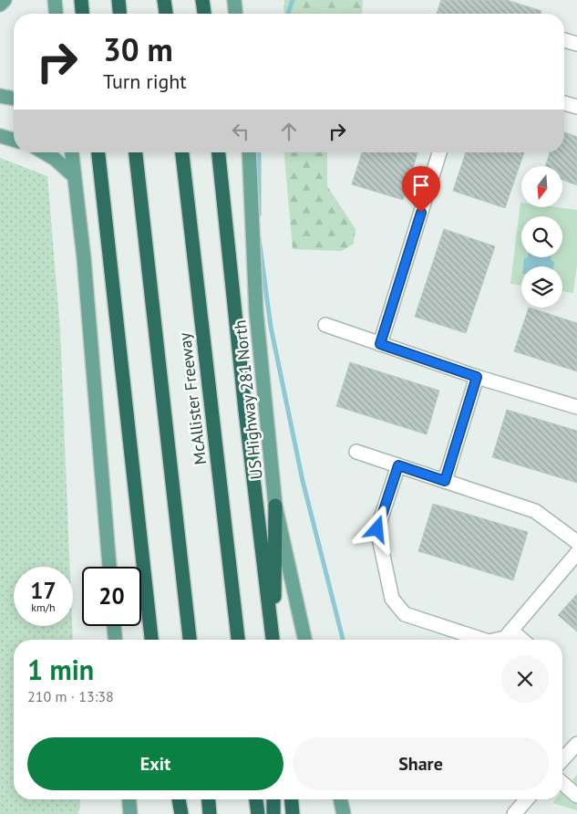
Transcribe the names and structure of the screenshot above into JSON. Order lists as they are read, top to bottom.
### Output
{
  "streets": {
    "highway": ["McAllister Freeway"],
    "main road": ["US Highway 281 North"]
  },
  "north": "bottom",
  "page": {
    "turn": ["30 m", "Turn right"],
    "speed": "17 km/h",
    "limit": "20",
    "heading": ["1 min", "210 m · 13:38"],
    "buttons": ["Exit", "Share"]
  }
}
